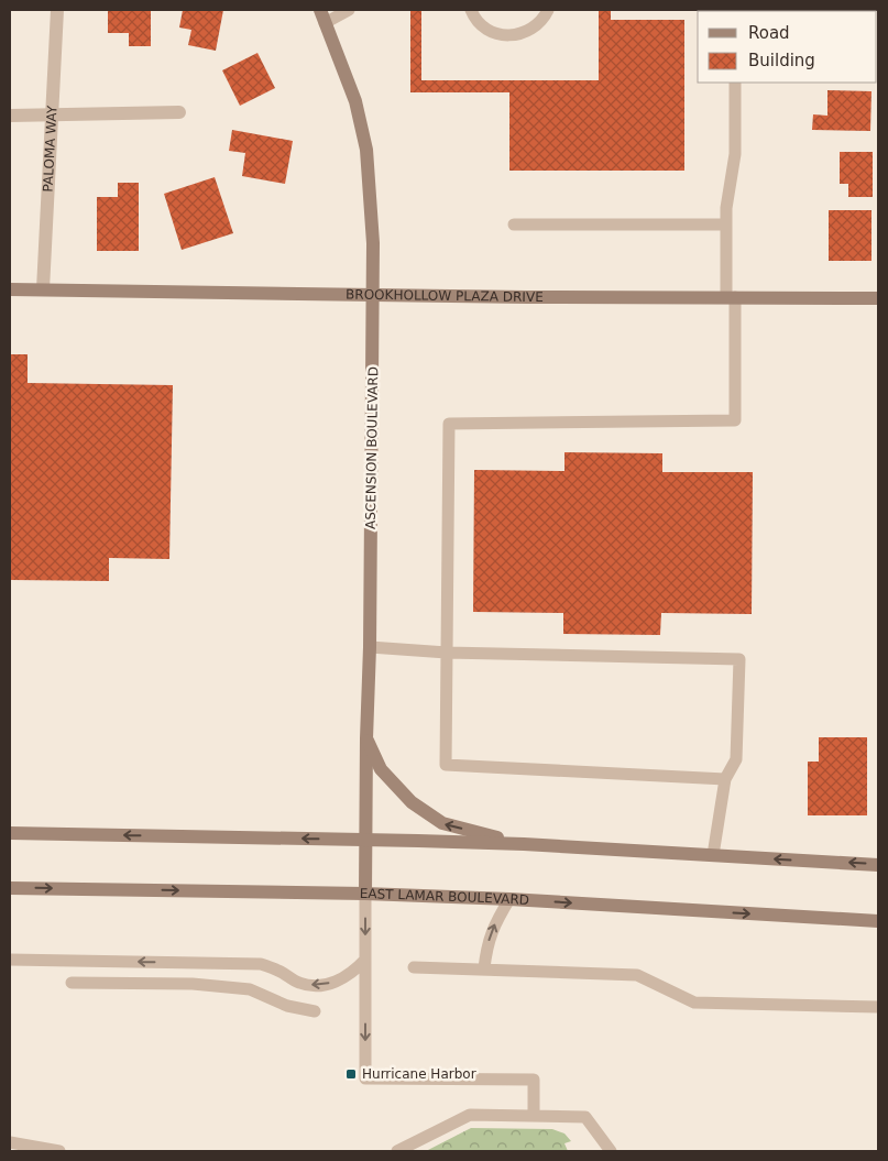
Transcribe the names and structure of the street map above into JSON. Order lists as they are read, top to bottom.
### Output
{
  "streets": {
    "main road": ["BROOKHOLLOW PLAZA DRIVE", "ASCENSION BOULEVARD", "EAST LAMAR BOULEVARD"],
    "street": ["PALOMA WAY"]
  },
  "crossings": [
    ["PALOMA WAY", "BROOKHOLLOW PLAZA DRIVE"],
    ["BROOKHOLLOW PLAZA DRIVE", "ASCENSION BOULEVARD"],
    ["ASCENSION BOULEVARD", "EAST LAMAR BOULEVARD"]
  ],
  "places": {
    "transit": ["Hurricane Harbor"]
  },
  "legend": ["Road", "Building"]
}
